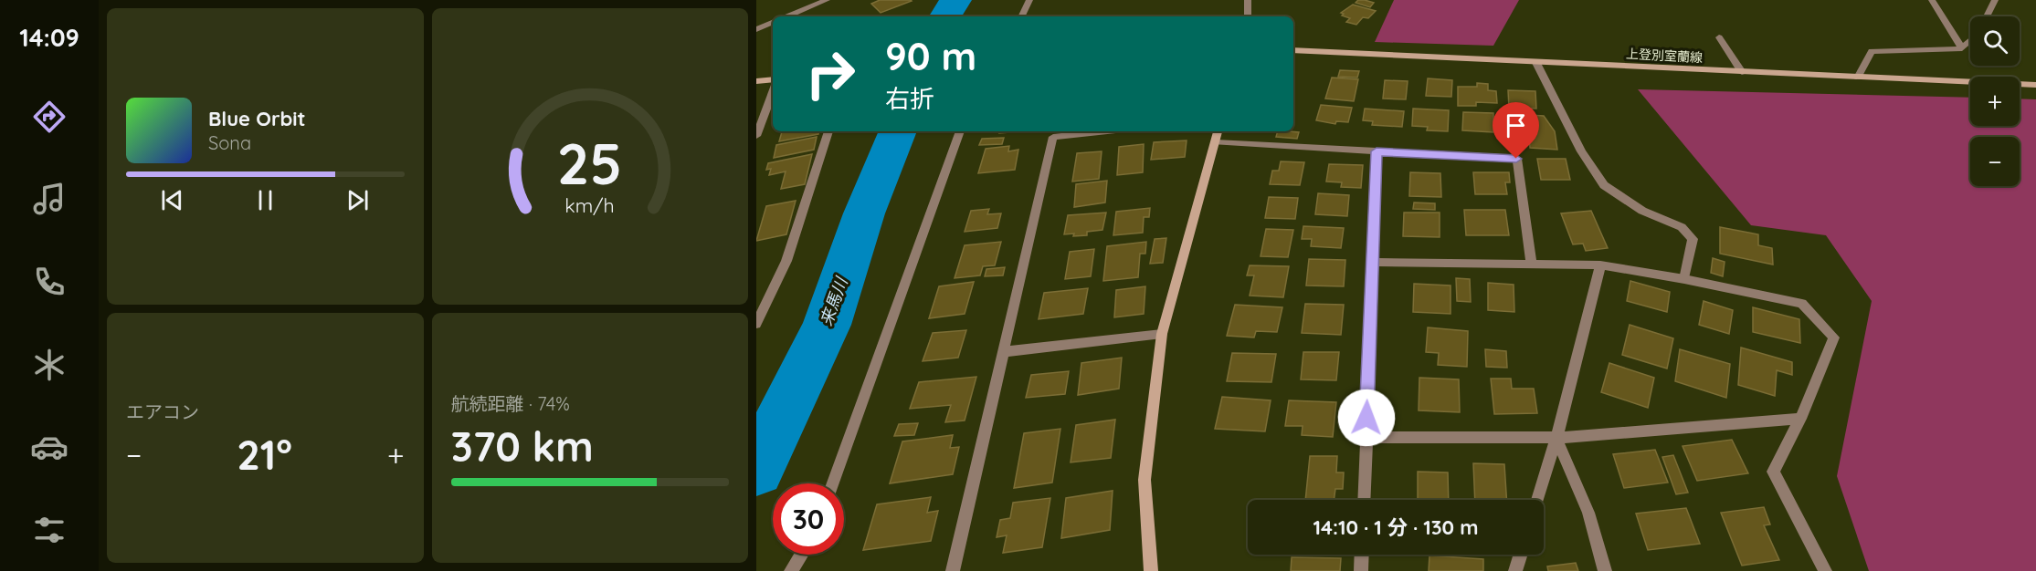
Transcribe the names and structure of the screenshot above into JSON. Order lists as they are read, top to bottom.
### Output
{
  "streets": {
    "main road": ["上登別室蘭線"]
  },
  "water": ["来馬川"],
  "page": {
    "tabs": "14:09",
    "map_buttons": ["+", "−"],
    "turn": ["90 m", "右折"],
    "song": ["Blue Orbit", "Sona"],
    "tile": [
      "エアコン",
      ["航続距離 · 74%", "370 km"]
    ],
    "heat": ["−", "21°", "+"],
    "limit": "30",
    "trip": "14:10 · 1 分 · 130 m",
    "gauge": ["25", "km/h"]
  }
}
